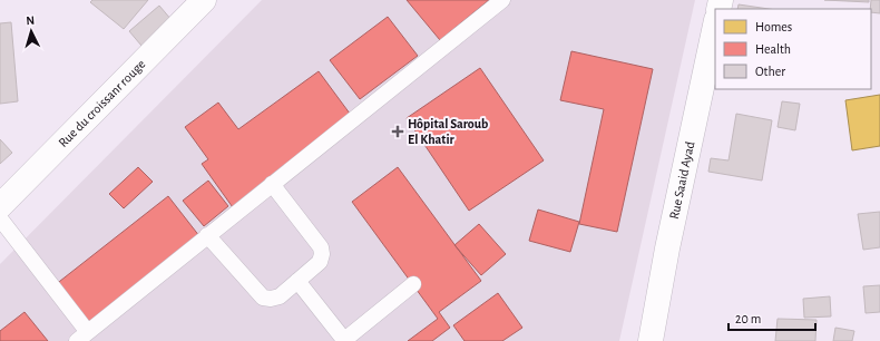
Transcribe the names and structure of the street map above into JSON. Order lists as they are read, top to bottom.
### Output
{
  "streets": {
    "main road": ["Rue du croissanr rouge", "Rue Saaid Ayad"]
  },
  "places": {
    "health": ["Hôpital Saroub El Khatir"]
  },
  "legend": ["Homes", "Health", "Other"],
  "scale_bar": "20 m",
  "north": "top"
}
